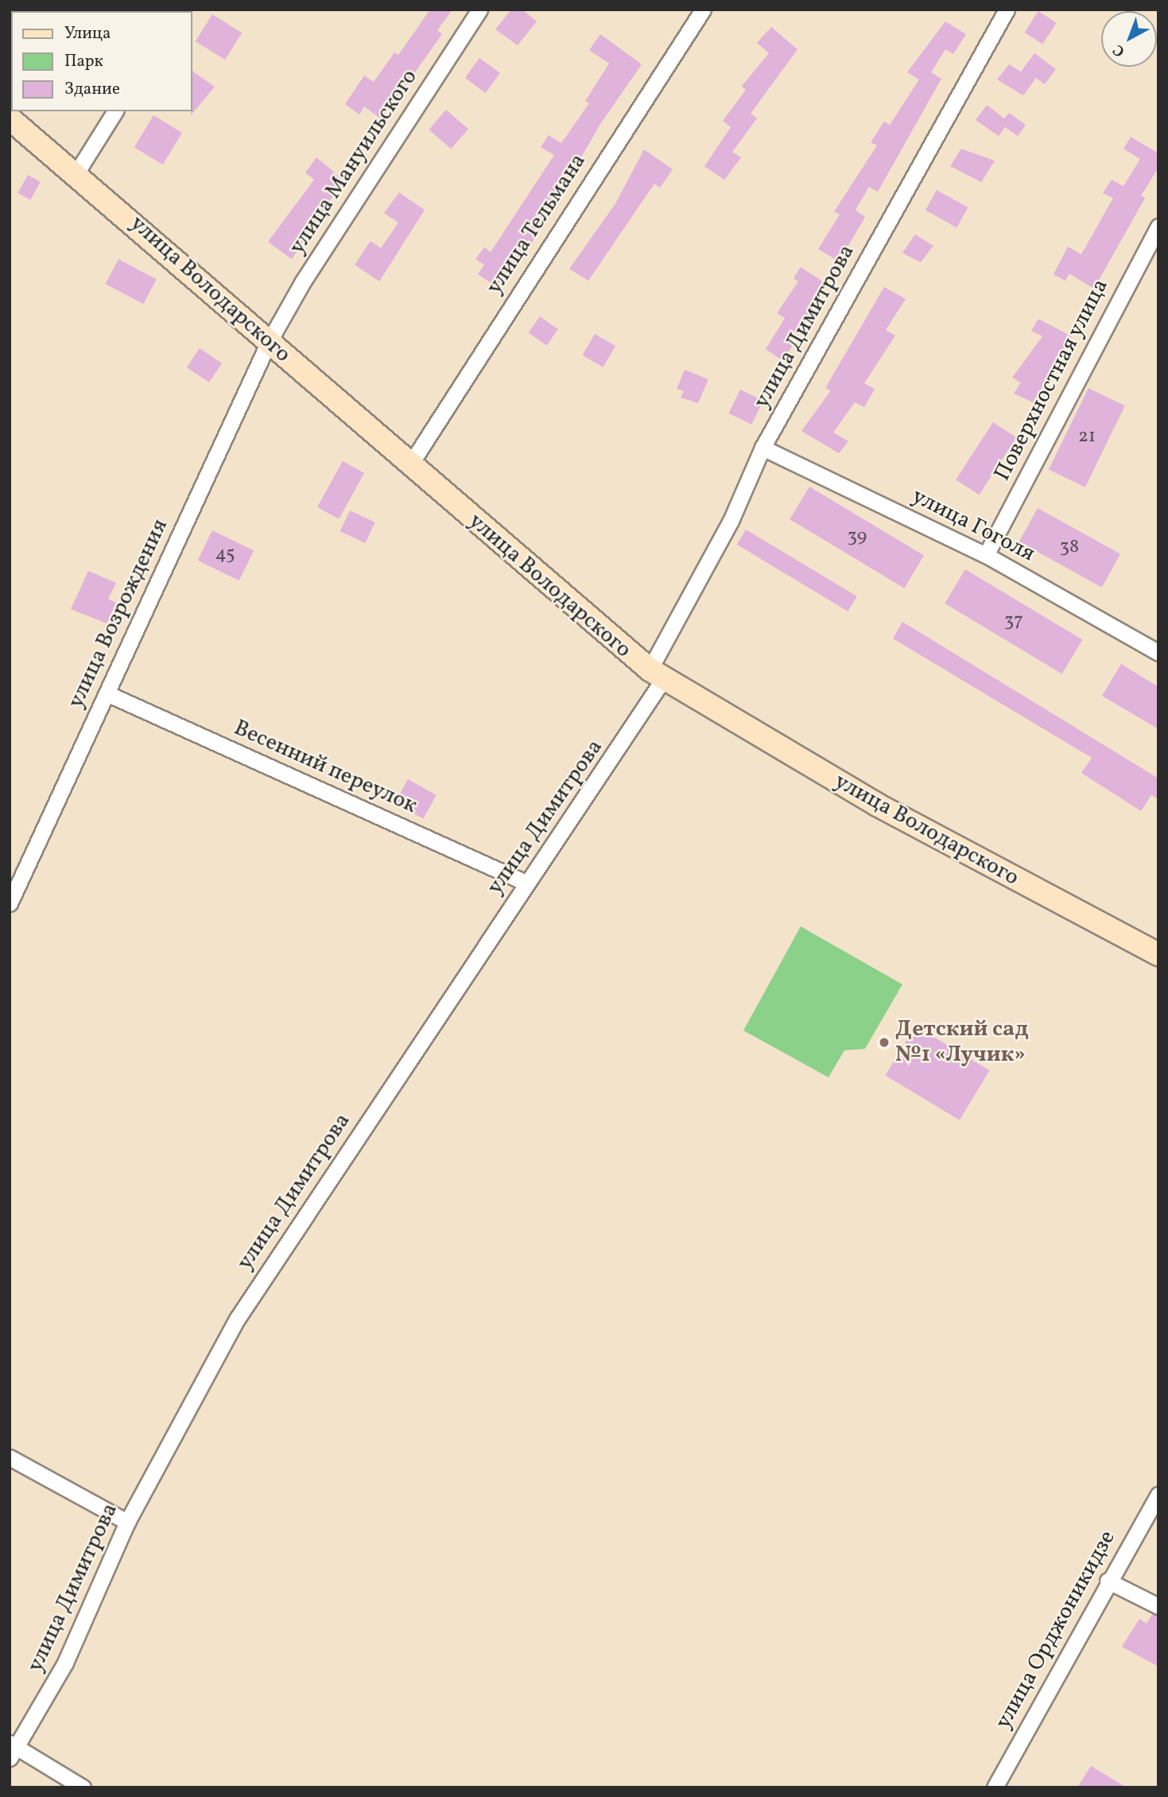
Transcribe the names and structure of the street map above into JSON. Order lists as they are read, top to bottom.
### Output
{
  "streets": {
    "street": [
      "улица Мануильского",
      "улица Тельмана",
      "улица Володарского",
      "улица Димитрова",
      "Поверхностная улица",
      "улица Гоголя",
      "улица Возрождения",
      "Весенний переулок",
      "улица Орджоникидзе"
    ]
  },
  "crossings": [
    ["улица Мануильского", "улица Володарского"],
    ["улица Мануильского", "улица Возрождения"],
    ["улица Тельмана", "улица Володарского"],
    ["улица Володарского", "улица Димитрова"],
    ["улица Володарского", "улица Возрождения"],
    ["улица Димитрова", "улица Гоголя"],
    ["улица Димитрова", "Весенний переулок"],
    ["Поверхностная улица", "улица Гоголя"],
    ["улица Возрождения", "Весенний переулок"]
  ],
  "places": ["Детский сад №1 «Лучик»"],
  "house_numbers": [
    "21",
    "39",
    "38",
    "45",
    "37"
  ],
  "legend": ["Улица", "Парк", "Здание"],
  "north": "bottom left"
}
